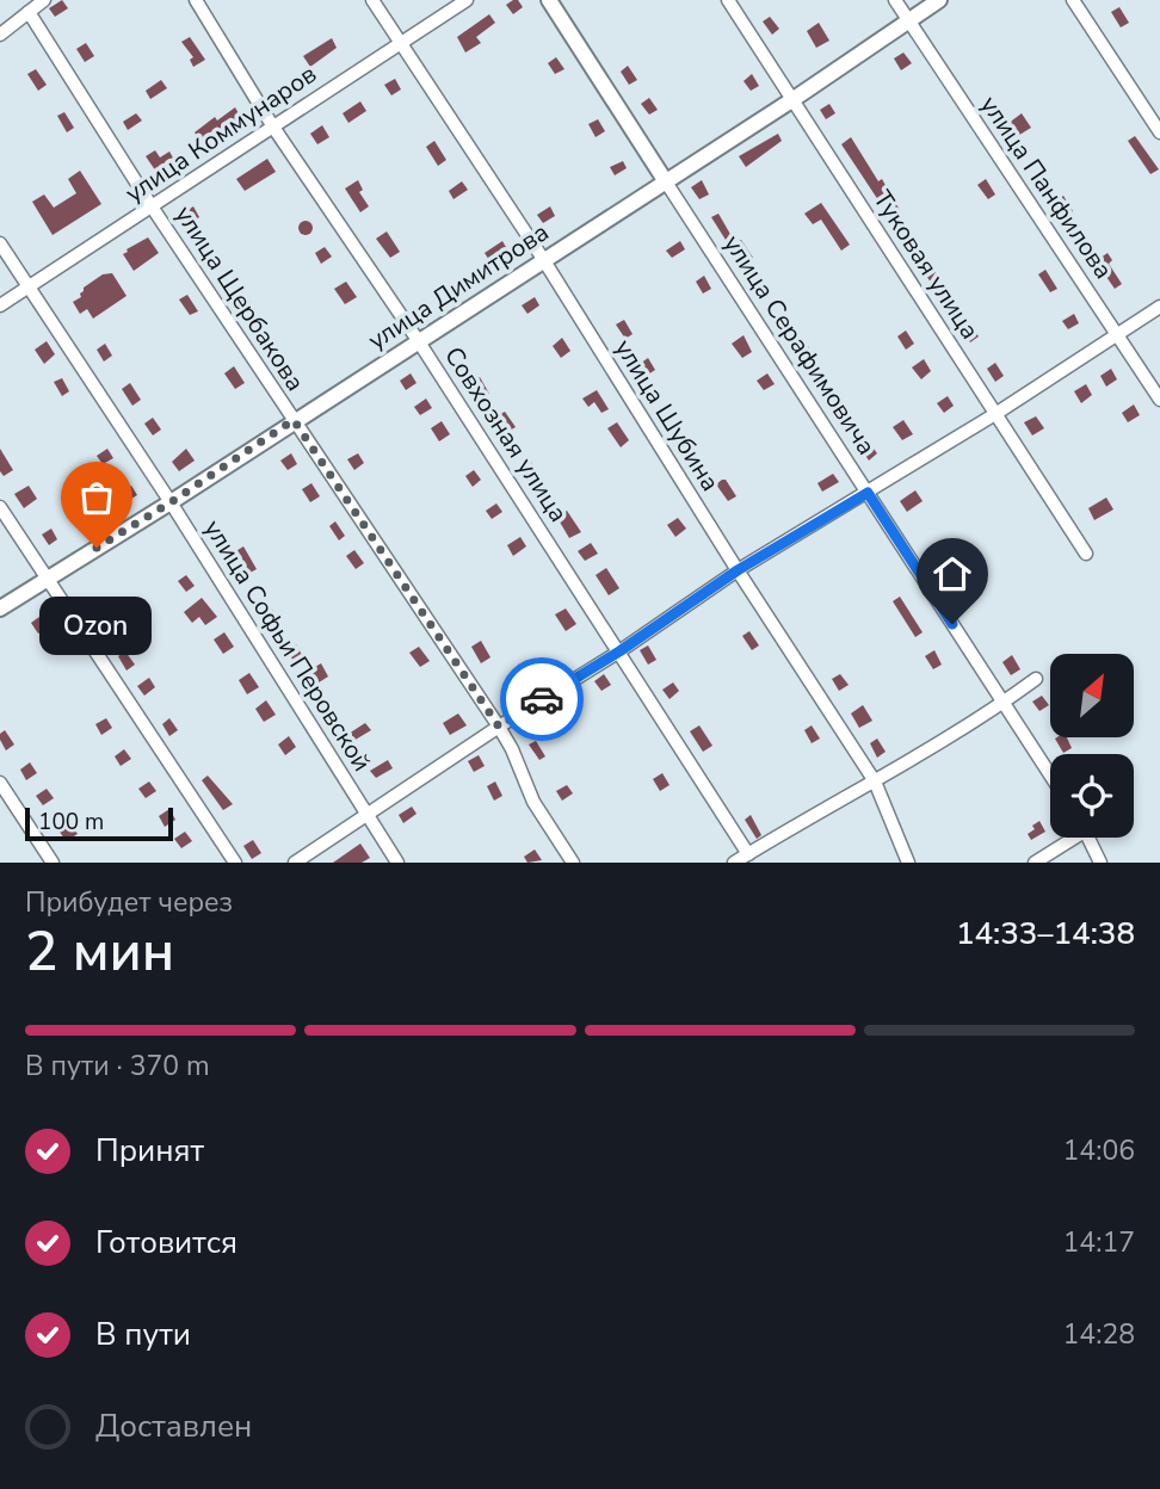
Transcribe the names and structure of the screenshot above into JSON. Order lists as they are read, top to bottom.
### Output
{
  "streets": {
    "street": [
      "улица Коммунаров",
      "улица Панфилова",
      "Туковая улица",
      "улица Димитрова",
      "улица Щербакова",
      "улица Серафимовича",
      "улица Шубина",
      "Совхозная улица",
      "улица Софьи Перовской"
    ]
  },
  "crossings": [
    ["улица Коммунаров", "улица Щербакова"],
    ["улица Коммунаров", "улица Шубина"],
    ["улица Коммунаров", "Совхозная улица"],
    ["улица Коммунаров", "улица Софьи Перовской"],
    ["улица Панфилова", "улица Димитрова"],
    ["Туковая улица", "улица Димитрова"],
    ["улица Димитрова", "улица Щербакова"],
    ["улица Димитрова", "улица Серафимовича"],
    ["улица Димитрова", "улица Шубина"],
    ["улица Димитрова", "Совхозная улица"],
    ["улица Димитрова", "улица Софьи Перовской"]
  ],
  "places": ["Ozon"],
  "scale_bar": "100 m",
  "north": "top right",
  "page": {
    "bubble": "Ozon",
    "scale": "100 m",
    "heading": ["2 мин", "Прибудет через", "14:33–14:38"],
    "bar": "В пути · 370 m",
    "list": [
      ["Принят", "14:06"],
      ["Готовится", "14:17"],
      ["В пути", "14:28"],
      "Доставлен"
    ]
  }
}
